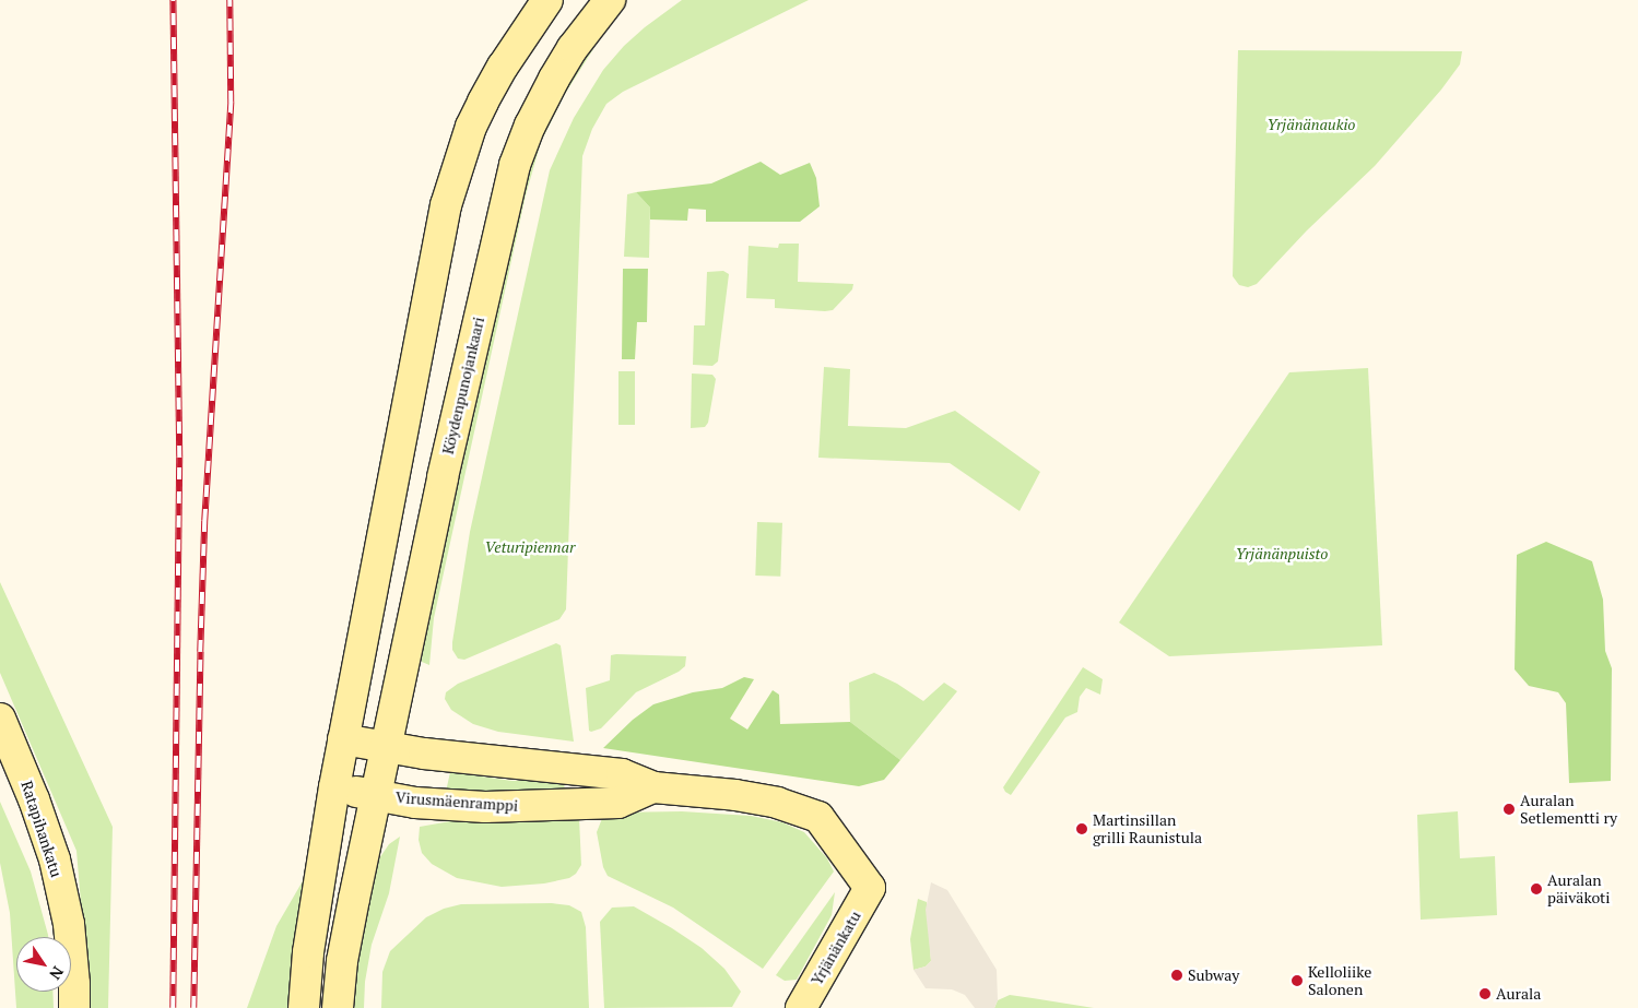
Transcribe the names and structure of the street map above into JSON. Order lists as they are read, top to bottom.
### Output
{
  "streets": {
    "main road": [
      "Köydenpunojankaari",
      "Virusmäenramppi",
      "Ratapihankatu",
      "Yrjänänkatu"
    ]
  },
  "crossings": [
    ["Köydenpunojankaari", "Virusmäenramppi"],
    ["Virusmäenramppi", "Yrjänänkatu"]
  ],
  "parks": ["Yrjänänaukio", "Veturipiennar", "Yrjänänpuisto"],
  "places": [
    "Auralan Setlementti ry",
    "Martinsillan grilli Raunistula",
    "Auralan päiväkoti",
    "Subway",
    "Kelloliike Salonen",
    "Aurala"
  ],
  "north": "bottom right"
}
